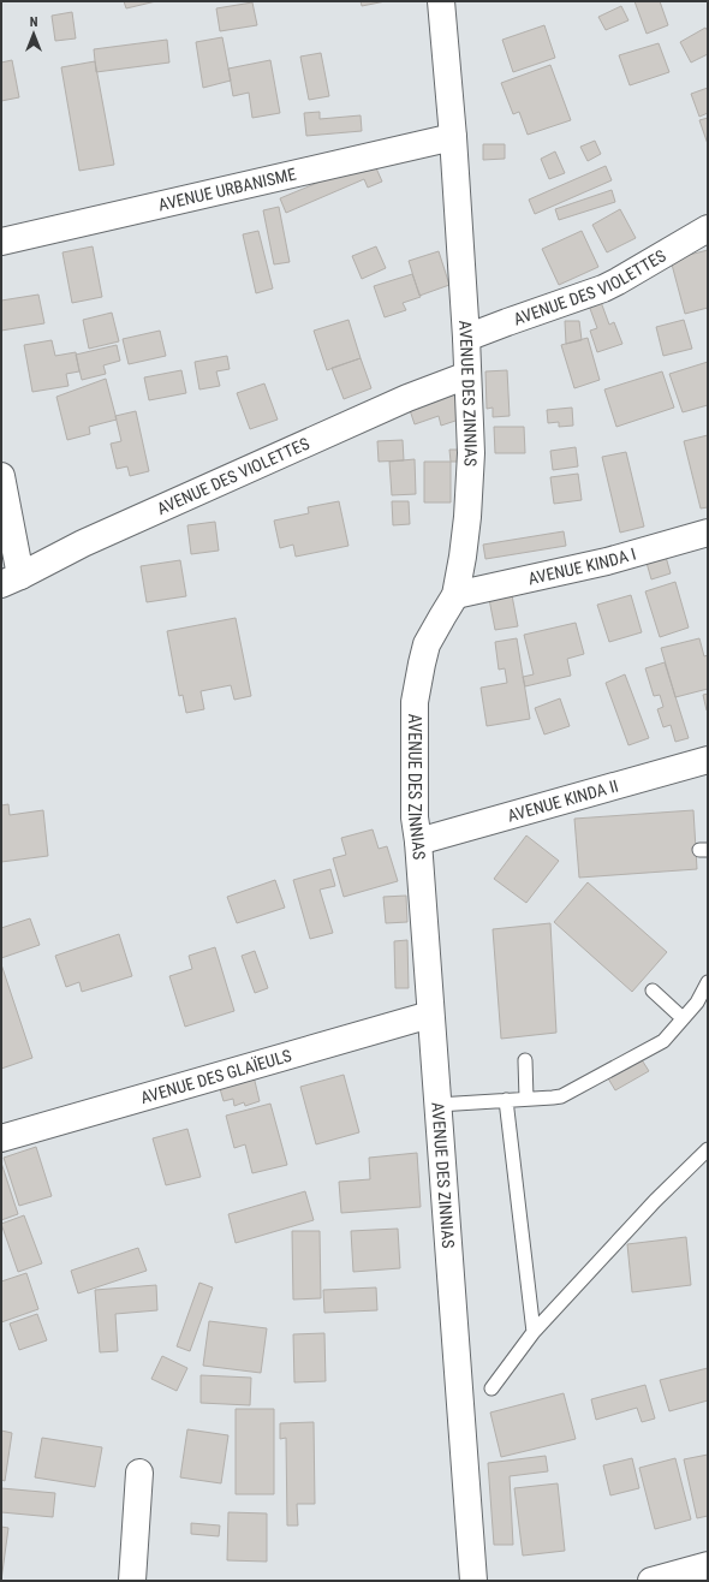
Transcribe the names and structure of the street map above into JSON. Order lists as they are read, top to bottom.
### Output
{
  "streets": {
    "street": [
      "AVENUE URBANISME",
      "AVENUE DES VIOLETTES",
      "AVENUE DES ZINNIAS",
      "AVENUE KINDA I",
      "AVENUE KINDA II",
      "AVENUE DES GLAÏEULS"
    ]
  },
  "crossings": [
    ["AVENUE URBANISME", "AVENUE DES ZINNIAS"],
    ["AVENUE DES VIOLETTES", "AVENUE DES ZINNIAS"],
    ["AVENUE DES ZINNIAS", "AVENUE KINDA I"],
    ["AVENUE DES ZINNIAS", "AVENUE KINDA II"],
    ["AVENUE DES ZINNIAS", "AVENUE DES GLAÏEULS"]
  ],
  "north": "top"
}
